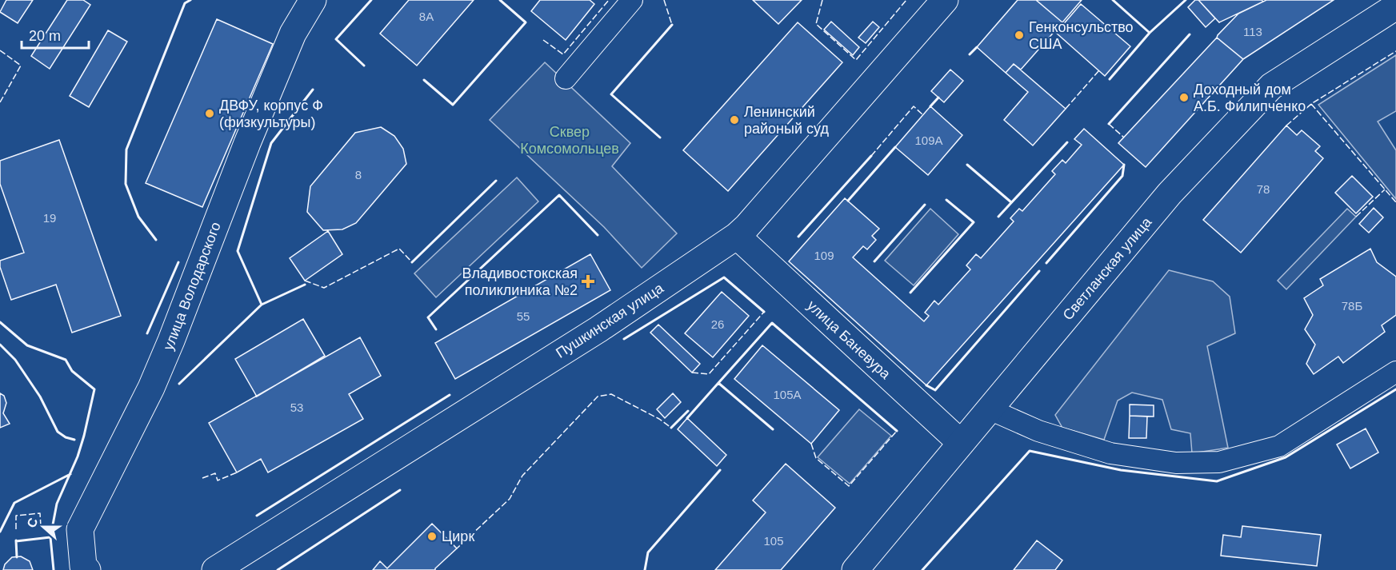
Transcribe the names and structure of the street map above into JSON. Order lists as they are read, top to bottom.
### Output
{
  "streets": {
    "main road": [
      "Светланская улица",
      "улица Володарского",
      "Пушкинская улица",
      "улица Баневура"
    ]
  },
  "crossings": [
    ["Светланская улица", "улица Баневура"],
    ["Пушкинская улица", "улица Баневура"]
  ],
  "parks": ["Сквер Комсомольцев"],
  "places": {
    "other": [
      "Генконсульство США",
      "Доходный дом А.Б. Филипченко",
      "ДВФУ, корпус Ф (физкультуры)",
      "Ленинский районый суд",
      "Цирк"
    ],
    "health": ["Владивостокская поликлиника №2"]
  },
  "house_numbers": [
    "8А",
    "113",
    "109А",
    "8",
    "78",
    "19",
    "109",
    "78Б",
    "55",
    "26",
    "105А",
    "53",
    "105"
  ],
  "scale_bar": "20 m",
  "north": "left"
}
